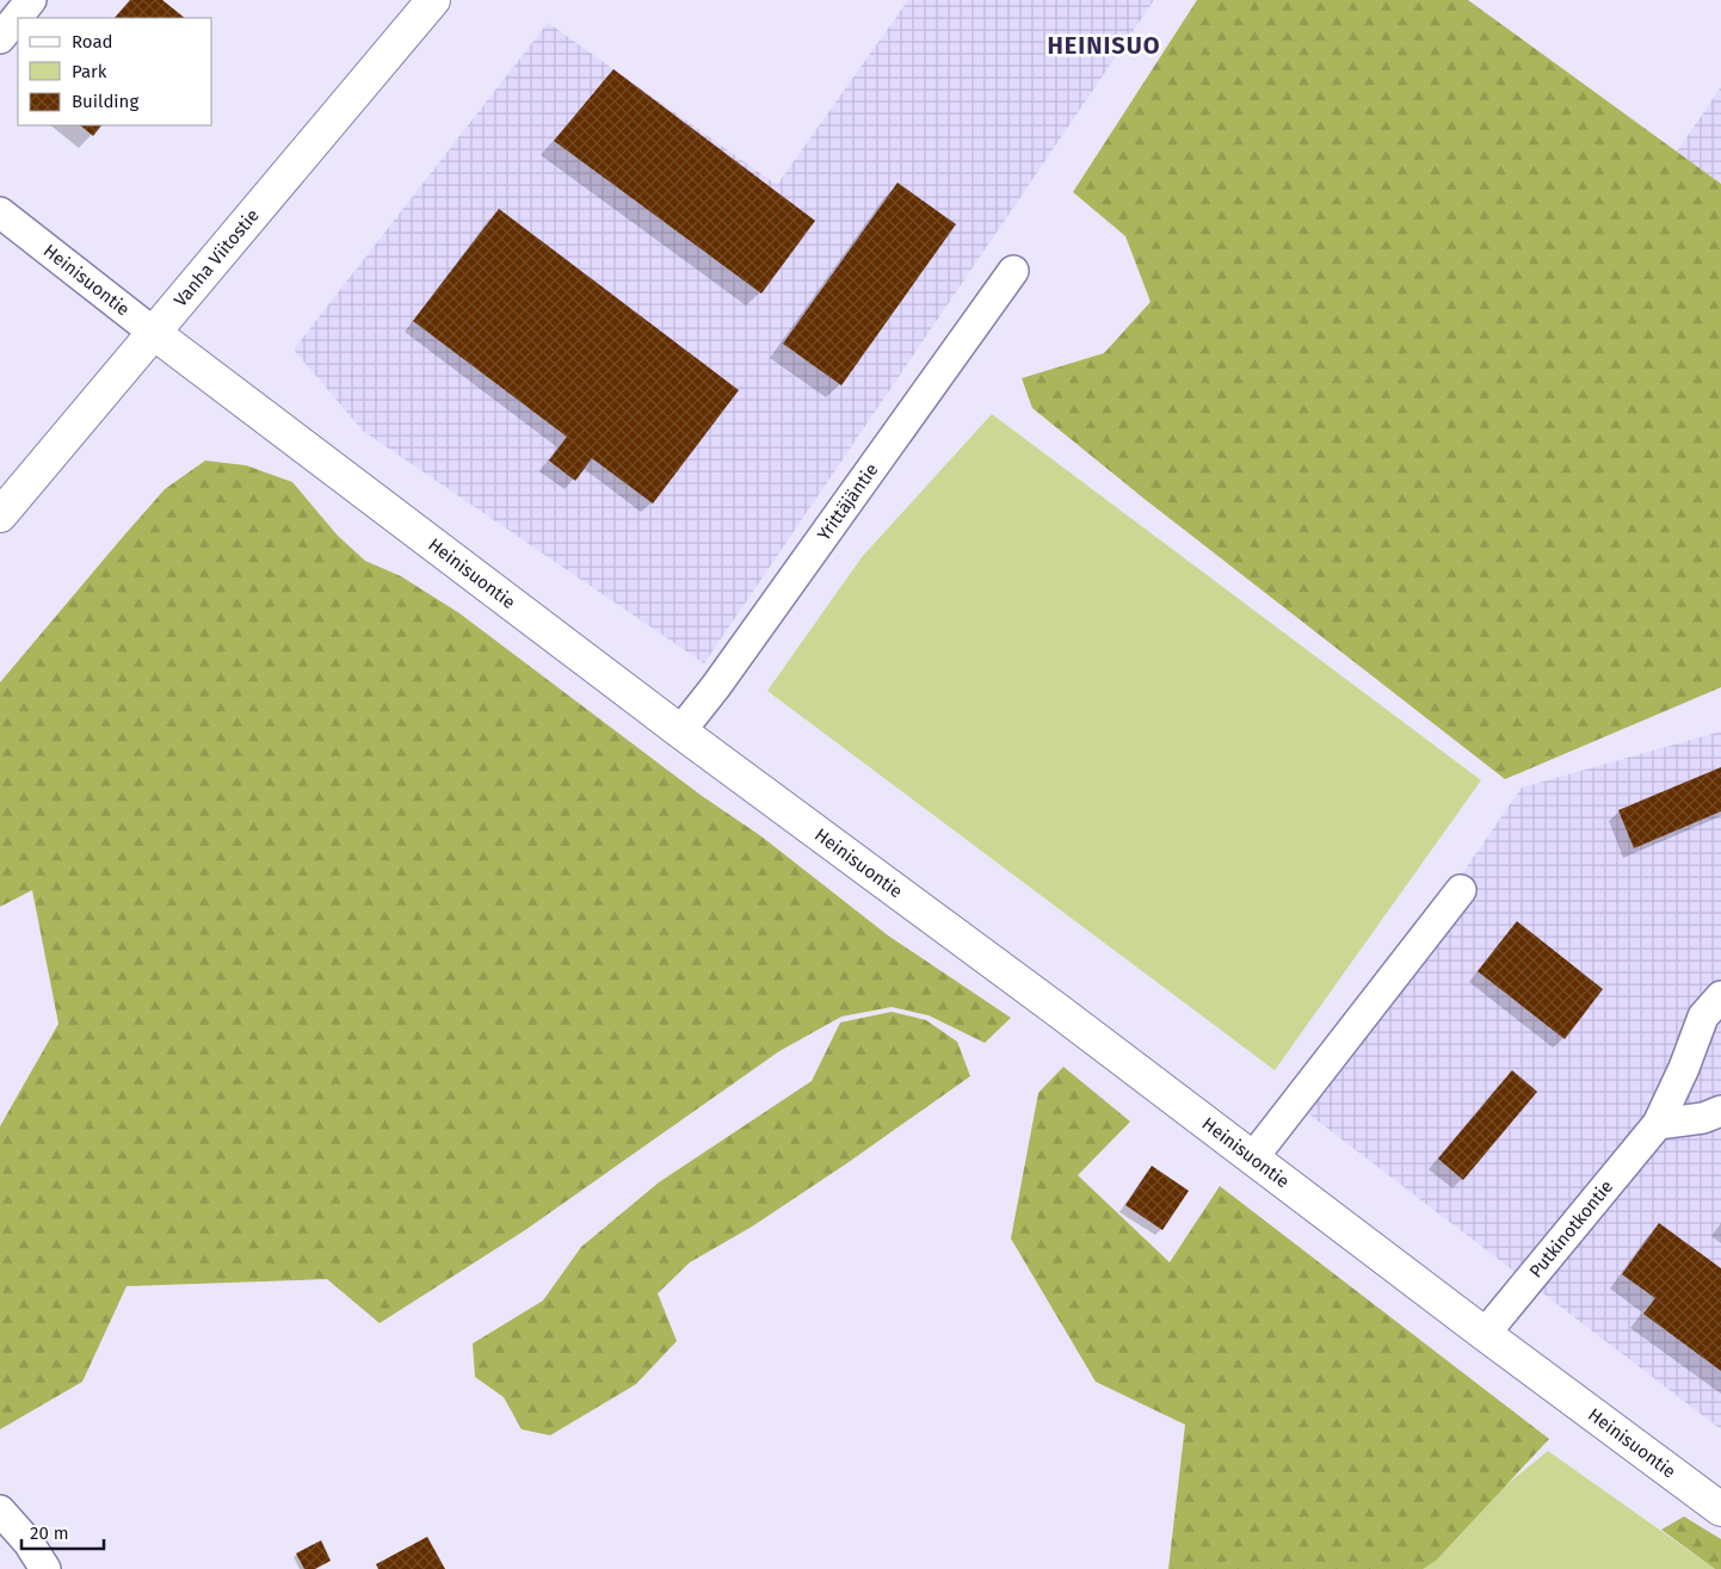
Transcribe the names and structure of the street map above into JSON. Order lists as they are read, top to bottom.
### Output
{
  "streets": {
    "street": [
      "Vanha Viitostie",
      "Heinisuontie",
      "Yrittäjäntie",
      "Putkinotkontie"
    ]
  },
  "crossings": [
    ["Vanha Viitostie", "Heinisuontie"],
    ["Heinisuontie", "Yrittäjäntie"],
    ["Heinisuontie", "Putkinotkontie"]
  ],
  "districts": ["HEINISUO"],
  "legend": ["Road", "Park", "Building"],
  "scale_bar": "20 m"
}
